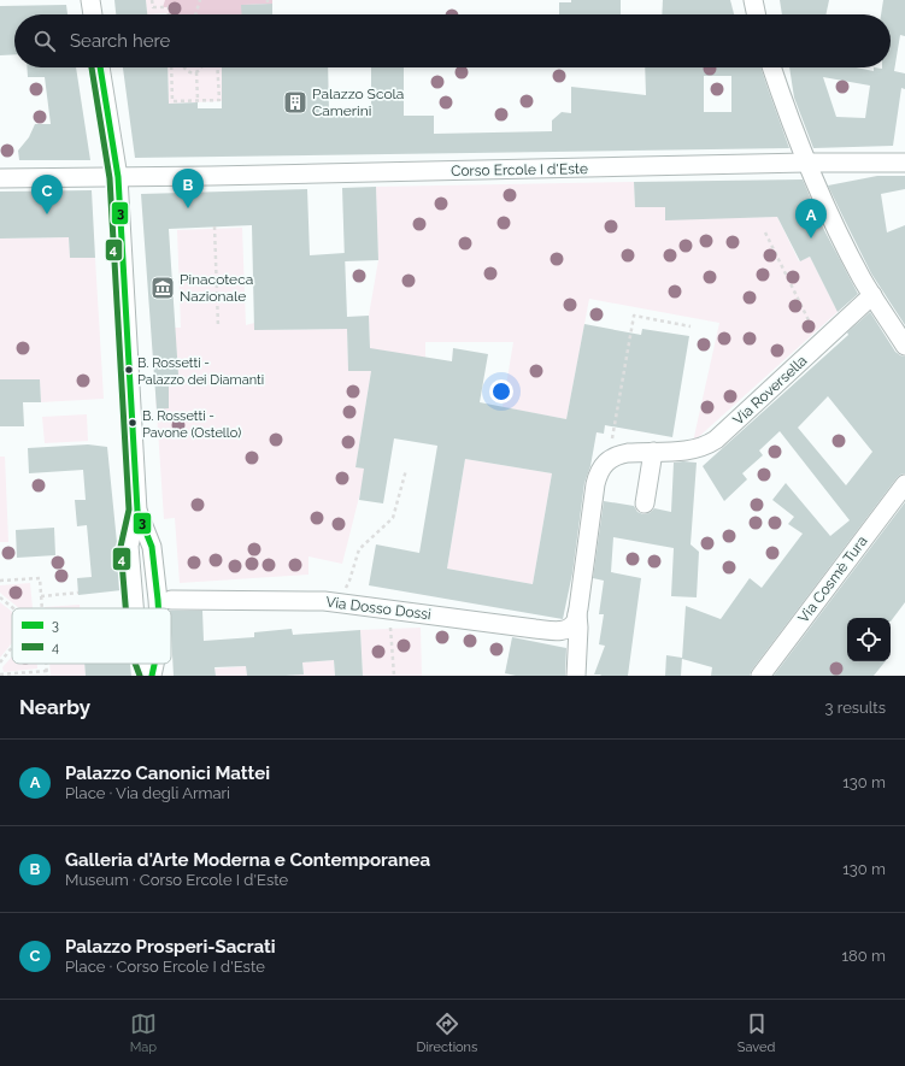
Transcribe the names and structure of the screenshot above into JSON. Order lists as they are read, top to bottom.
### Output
{
  "streets": {
    "street": [
      "Corso Ercole I d'Este",
      "Via Roversella",
      "Via Cosmè Tura",
      "Via Dosso Dossi"
    ]
  },
  "places": {
    "building": ["Palazzo Scola Camerini"],
    "museum": ["Pinacoteca Nazionale"],
    "other": ["B. Rossetti - Palazzo dei Diamanti", "B. Rossetti - Pavone (Ostello)"]
  },
  "lines": ["transit line 3", "transit line 4"],
  "legend": ["3", "4"],
  "page": {
    "search": "Search here",
    "pins": ["B", "C", "A"],
    "heading": ["Nearby", "3 results"],
    "list": [
      {
        "mark": "A",
        "name": "Palazzo Canonici Mattei",
        "note": "Place · Via degli Armari",
        "value": "130 m"
      },
      {
        "mark": "B",
        "name": "Galleria d'Arte Moderna e Contemporanea",
        "note": "Museum · Corso Ercole I d'Este",
        "value": "130 m"
      },
      {
        "mark": "C",
        "name": "Palazzo Prosperi-Sacrati",
        "note": "Place · Corso Ercole I d'Este",
        "value": "180 m"
      }
    ],
    "nav": ["Map", "Directions", "Saved"]
  }
}
